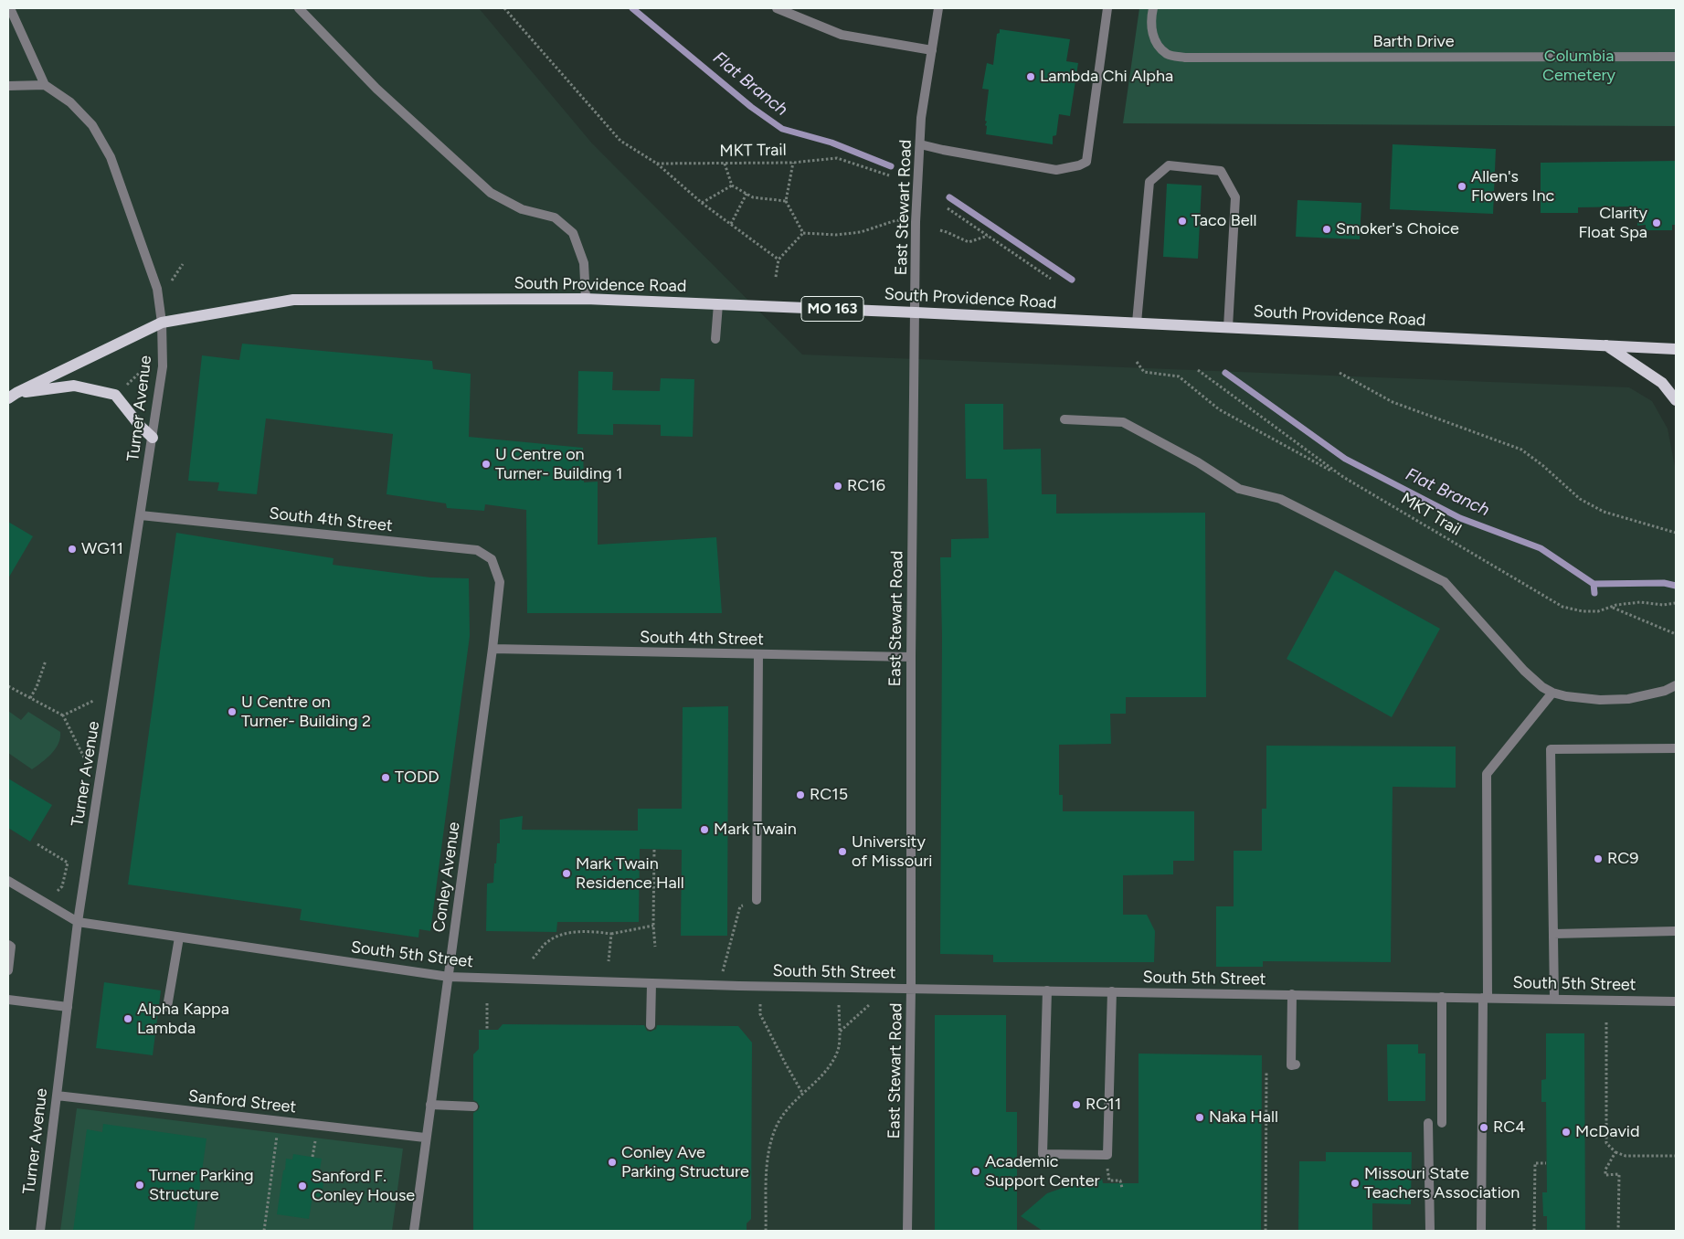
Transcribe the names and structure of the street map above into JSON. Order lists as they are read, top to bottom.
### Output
{
  "streets": {
    "main road": ["South Providence Road", "MO 163"],
    "street": [
      "Barth Drive",
      "East Stewart Road",
      "Turner Avenue",
      "South 4th Street",
      "Conley Avenue",
      "South 5th Street",
      "Sanford Street"
    ],
    "path": ["MKT Trail"]
  },
  "crossings": [
    ["East Stewart Road", "South Providence Road"],
    ["East Stewart Road", "South 4th Street"],
    ["East Stewart Road", "South 5th Street"],
    ["South Providence Road", "Turner Avenue"],
    ["Turner Avenue", "South 4th Street"],
    ["Turner Avenue", "South 5th Street"],
    ["Turner Avenue", "Sanford Street"],
    ["South 4th Street", "Conley Avenue"],
    ["Conley Avenue", "South 5th Street"],
    ["Conley Avenue", "Sanford Street"]
  ],
  "water": ["Flat Branch"],
  "parks": ["Columbia Cemetery"],
  "places": [
    "Lambda Chi Alpha",
    "Allen's Flowers Inc",
    "Taco Bell",
    "Clarity Float Spa",
    "Smoker's Choice",
    "U Centre on Turner- Building 1",
    "RC16",
    "WG11",
    "U Centre on Turner- Building 2",
    "TODD",
    "RC15",
    "Mark Twain",
    "University of Missouri",
    "RC9",
    "Mark Twain Residence Hall",
    "Alpha Kappa Lambda",
    "RC11",
    "Naka Hall",
    "RC4",
    "McDavid",
    "Conley Ave Parking Structure",
    "Academic Support Center",
    "Missouri State Teachers Association",
    "Turner Parking Structure",
    "Sanford F. Conley House"
  ]
}
